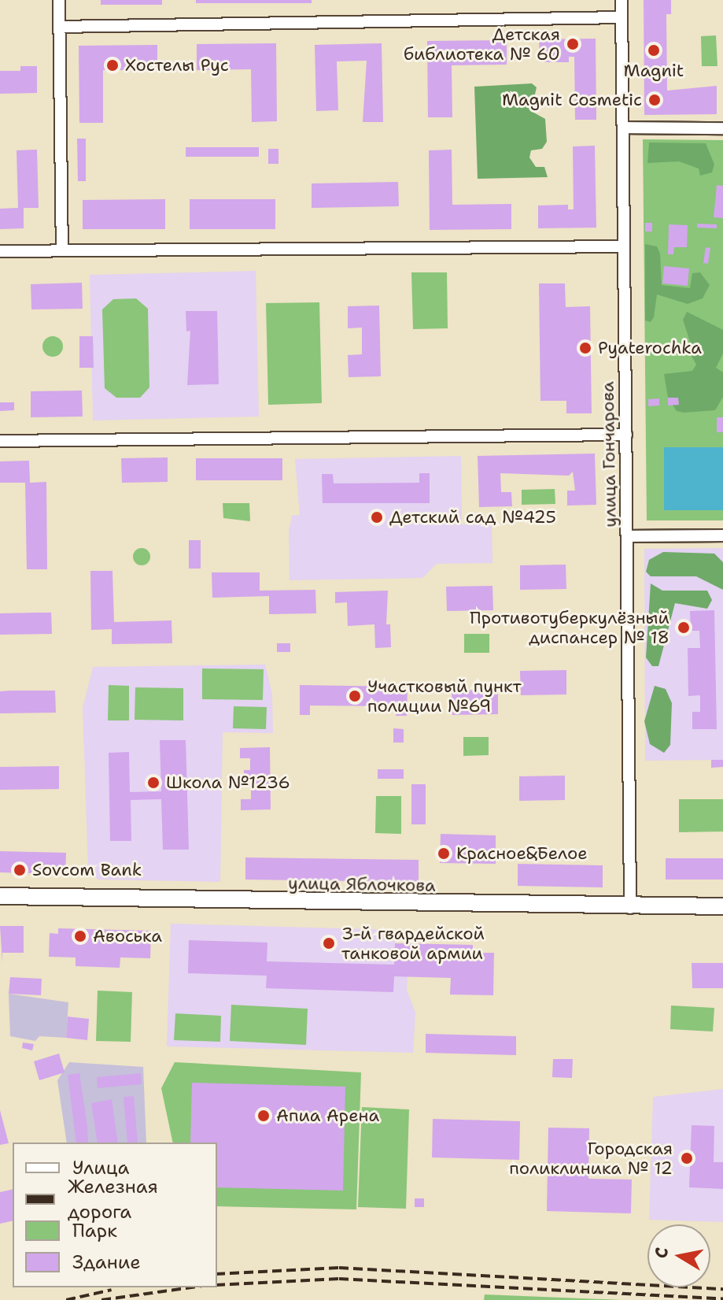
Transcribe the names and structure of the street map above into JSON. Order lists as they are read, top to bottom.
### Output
{
  "streets": {
    "street": ["улица Гончарова", "улица Яблочкова"]
  },
  "crossings": [
    ["улица Гончарова", "улица Яблочкова"]
  ],
  "places": [
    "Детская библиотека № 60",
    "Magnit",
    "Хостелы Рус",
    "Magnit Cosmetic",
    "Pyaterochka",
    "Детский сад №425",
    "Противотуберкулёзный диспансер № 18",
    "Участковый пункт полиции №69",
    "Школа №1236",
    "Красное&Белое",
    "Sovcom Bank",
    "Авоська",
    "3-й гвардейской танковой армии",
    "Апиа Арена",
    "Городская поликлиника № 12"
  ],
  "legend": [
    "Улица",
    "Железная дорога",
    "Парк",
    "Здание"
  ],
  "north": "left"
}
